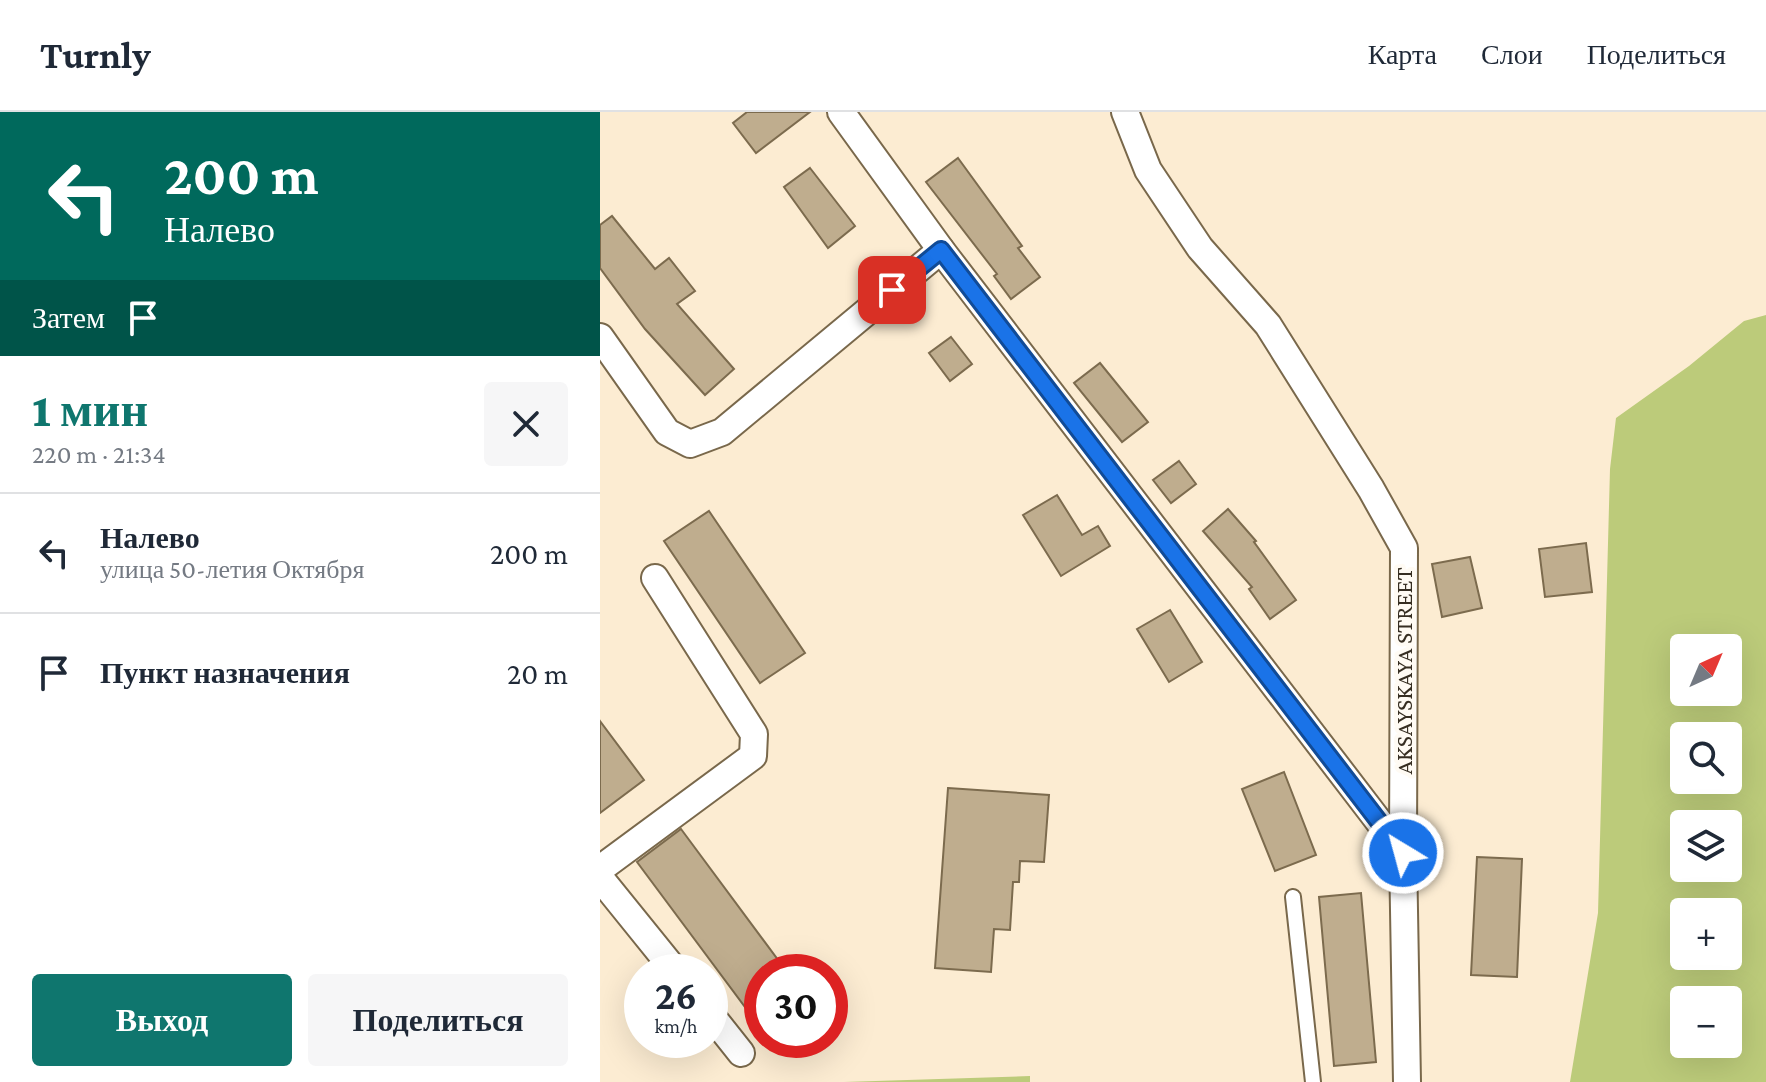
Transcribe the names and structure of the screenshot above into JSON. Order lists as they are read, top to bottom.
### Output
{
  "streets": {
    "street": ["AKSAYSKAYA STREET"]
  },
  "north": "top right",
  "page": {
    "header": "Turnly",
    "nav": ["Карта", "Слои", "Поделиться"],
    "turn": ["200 m", "Налево"],
    "then": "Затем",
    "heading": ["1 мин", "220 m · 21:34"],
    "list": [
      {
        "name": "Налево",
        "note": "улица 50-летия Октября",
        "value": "200 m"
      },
      {
        "name": "Пункт назначения",
        "value": "20 m"
      }
    ],
    "map_buttons": ["+", "−"],
    "speed": "26 km/h",
    "limit": "30",
    "buttons": ["Выход", "Поделиться"]
  }
}
